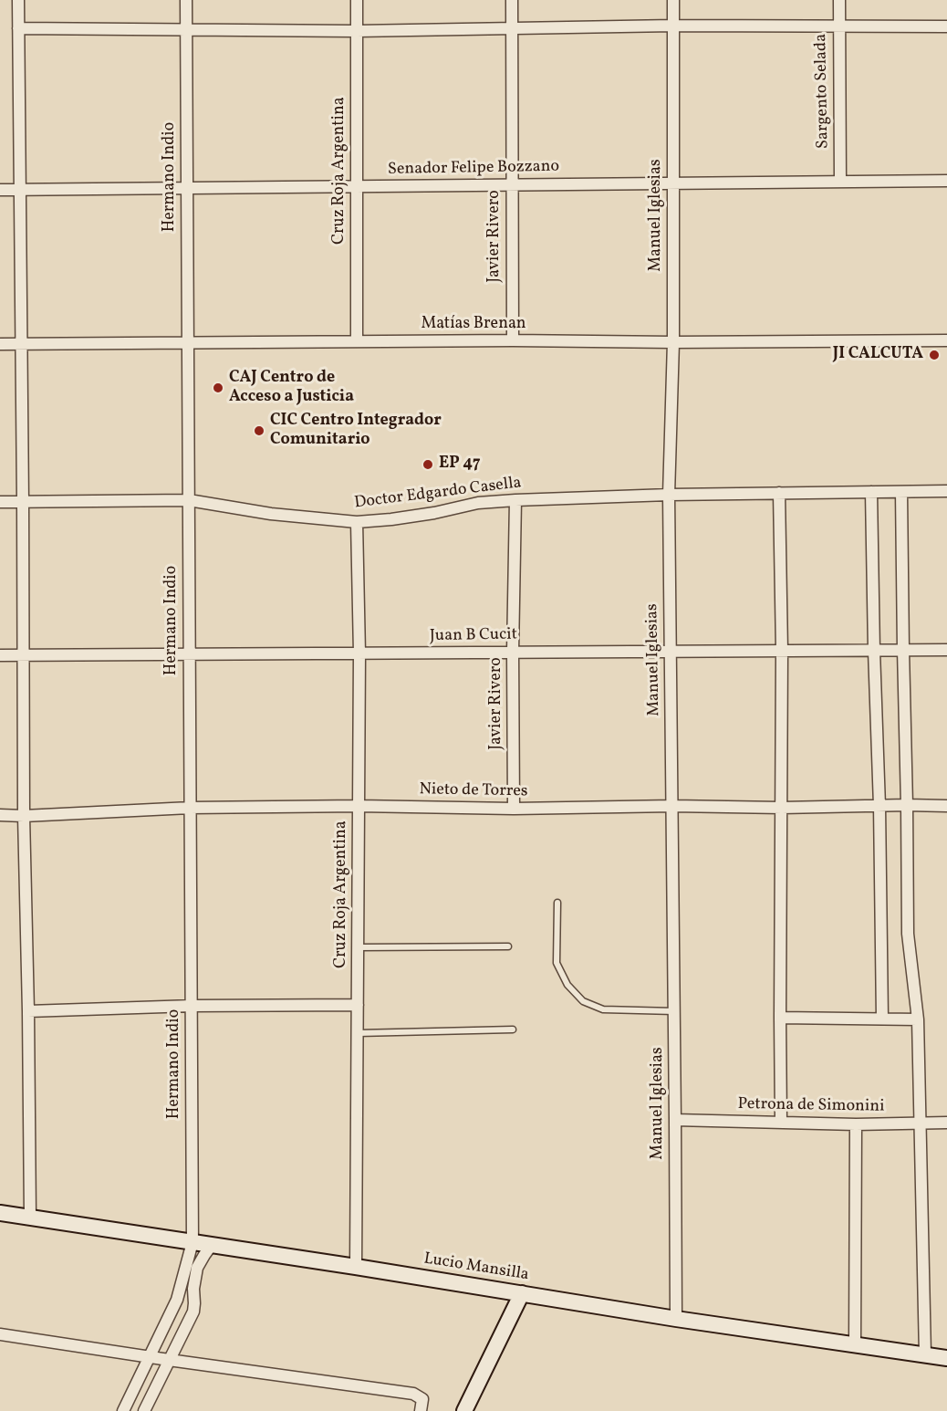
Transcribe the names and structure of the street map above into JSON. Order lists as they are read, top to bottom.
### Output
{
  "streets": {
    "main road": ["Lucio Mansilla"],
    "street": [
      "Sargento Selada",
      "Senador Felipe Bozzano",
      "Cruz Roja Argentina",
      "Hermano Indio",
      "Manuel Iglesias",
      "Javier Rivero",
      "Matías Brenan",
      "Doctor Edgardo Casella",
      "Juan B Cucit",
      "Nieto de Torres",
      "Petrona de Simonini"
    ]
  },
  "crossings": [
    ["Sargento Selada", "Senador Felipe Bozzano"],
    ["Senador Felipe Bozzano", "Cruz Roja Argentina"],
    ["Senador Felipe Bozzano", "Hermano Indio"],
    ["Senador Felipe Bozzano", "Manuel Iglesias"],
    ["Senador Felipe Bozzano", "Javier Rivero"],
    ["Cruz Roja Argentina", "Matías Brenan"],
    ["Cruz Roja Argentina", "Doctor Edgardo Casella"],
    ["Cruz Roja Argentina", "Juan B Cucit"],
    ["Cruz Roja Argentina", "Nieto de Torres"],
    ["Cruz Roja Argentina", "Lucio Mansilla"],
    ["Hermano Indio", "Matías Brenan"],
    ["Hermano Indio", "Doctor Edgardo Casella"],
    ["Hermano Indio", "Juan B Cucit"],
    ["Hermano Indio", "Nieto de Torres"],
    ["Hermano Indio", "Lucio Mansilla"],
    ["Manuel Iglesias", "Matías Brenan"],
    ["Manuel Iglesias", "Doctor Edgardo Casella"],
    ["Manuel Iglesias", "Juan B Cucit"],
    ["Manuel Iglesias", "Nieto de Torres"],
    ["Manuel Iglesias", "Petrona de Simonini"],
    ["Manuel Iglesias", "Lucio Mansilla"],
    ["Javier Rivero", "Matías Brenan"],
    ["Javier Rivero", "Doctor Edgardo Casella"],
    ["Javier Rivero", "Juan B Cucit"],
    ["Javier Rivero", "Nieto de Torres"]
  ],
  "places": [
    "JI CALCUTA",
    "CAJ Centro de Acceso a Justicia",
    "CIC Centro Integrador Comunitario",
    "EP 47"
  ]
}
